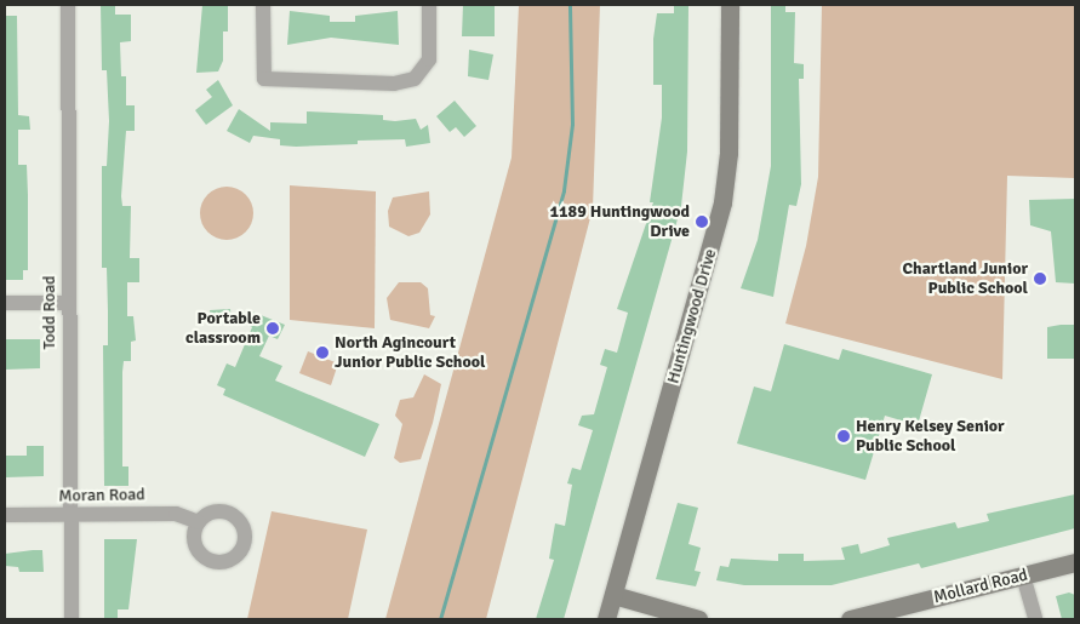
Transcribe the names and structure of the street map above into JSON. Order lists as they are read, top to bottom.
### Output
{
  "streets": {
    "street": [
      "Todd Road",
      "Huntingwood Drive",
      "Moran Road",
      "Mollard Road"
    ]
  },
  "crossings": [
    ["Todd Road", "Moran Road"]
  ],
  "places": [
    "1189 Huntingwood Drive",
    "Chartland Junior Public School",
    "Portable classroom",
    "North Agincourt Junior Public School",
    "Henry Kelsey Senior Public School"
  ]
}
